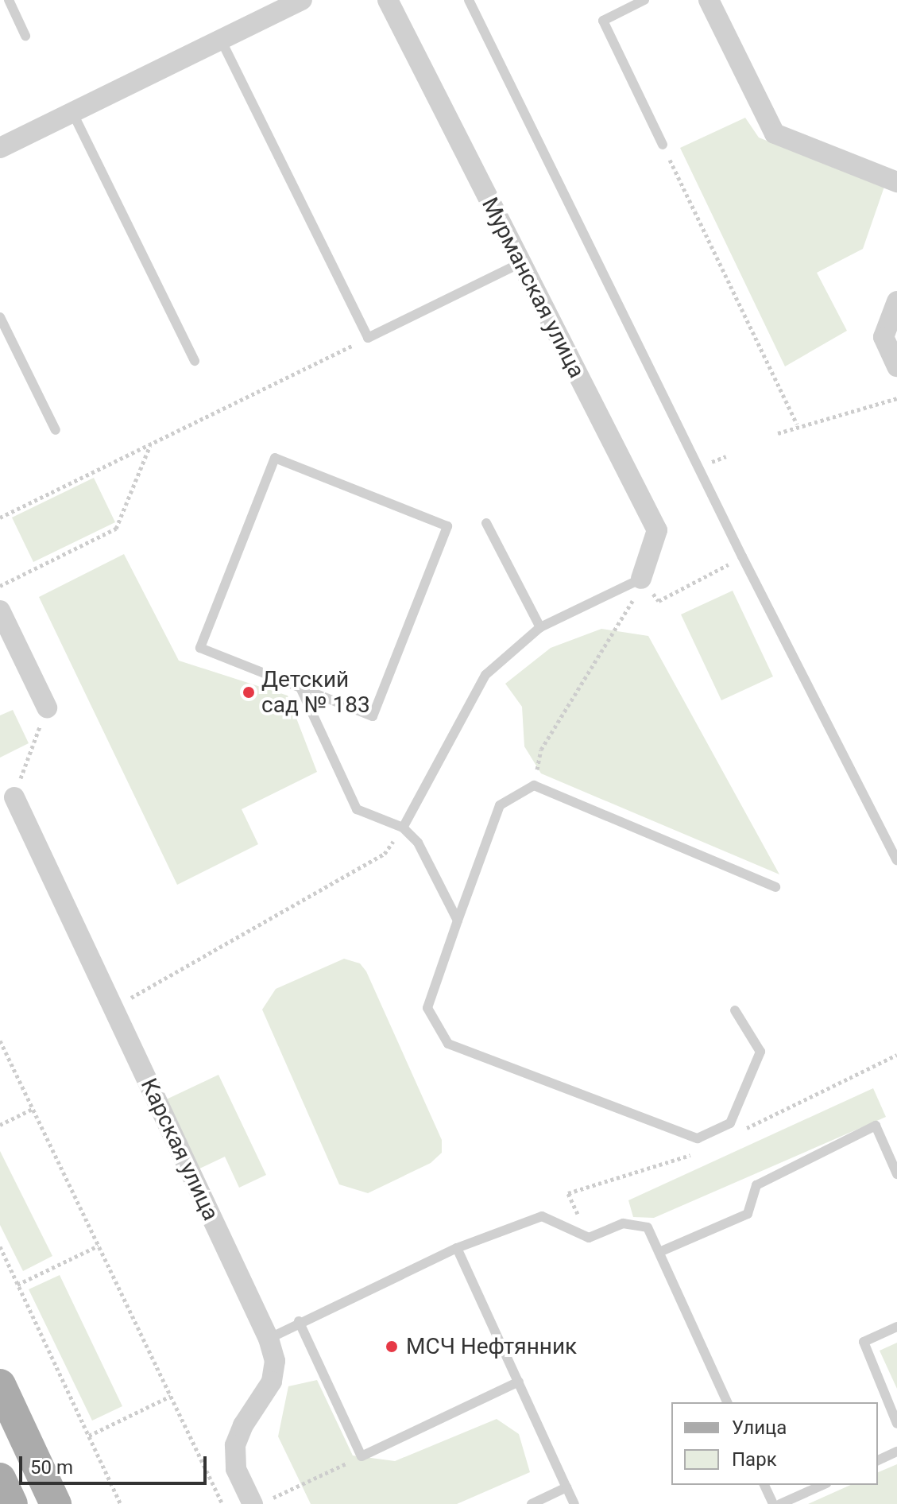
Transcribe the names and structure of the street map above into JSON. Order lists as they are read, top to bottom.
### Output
{
  "streets": {
    "street": ["Мурманская улица", "Карская улица"]
  },
  "places": ["Детский сад № 183", "МСЧ Нефтянник"],
  "legend": ["Улица", "Парк"],
  "scale_bar": "50 m"
}
